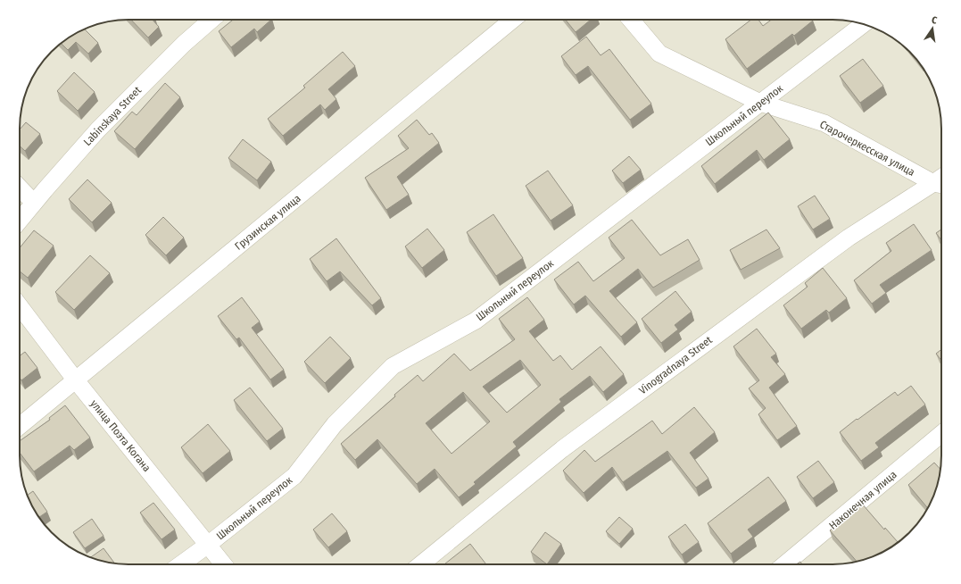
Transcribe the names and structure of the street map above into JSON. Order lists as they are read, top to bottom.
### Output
{
  "streets": {
    "street": [
      "Школьный переулок",
      "Labinskaya Street",
      "Старочеркесская улица",
      "Грузинская улица",
      "Vinogradnaya Street",
      "улица Поэта Когана",
      "Наконечная улица"
    ]
  },
  "crossings": [
    ["Школьный переулок", "Старочеркесская улица"],
    ["Школьный переулок", "улица Поэта Когана"],
    ["Старочеркесская улица", "Vinogradnaya Street"],
    ["Грузинская улица", "улица Поэта Когана"]
  ],
  "north": "top"
}
